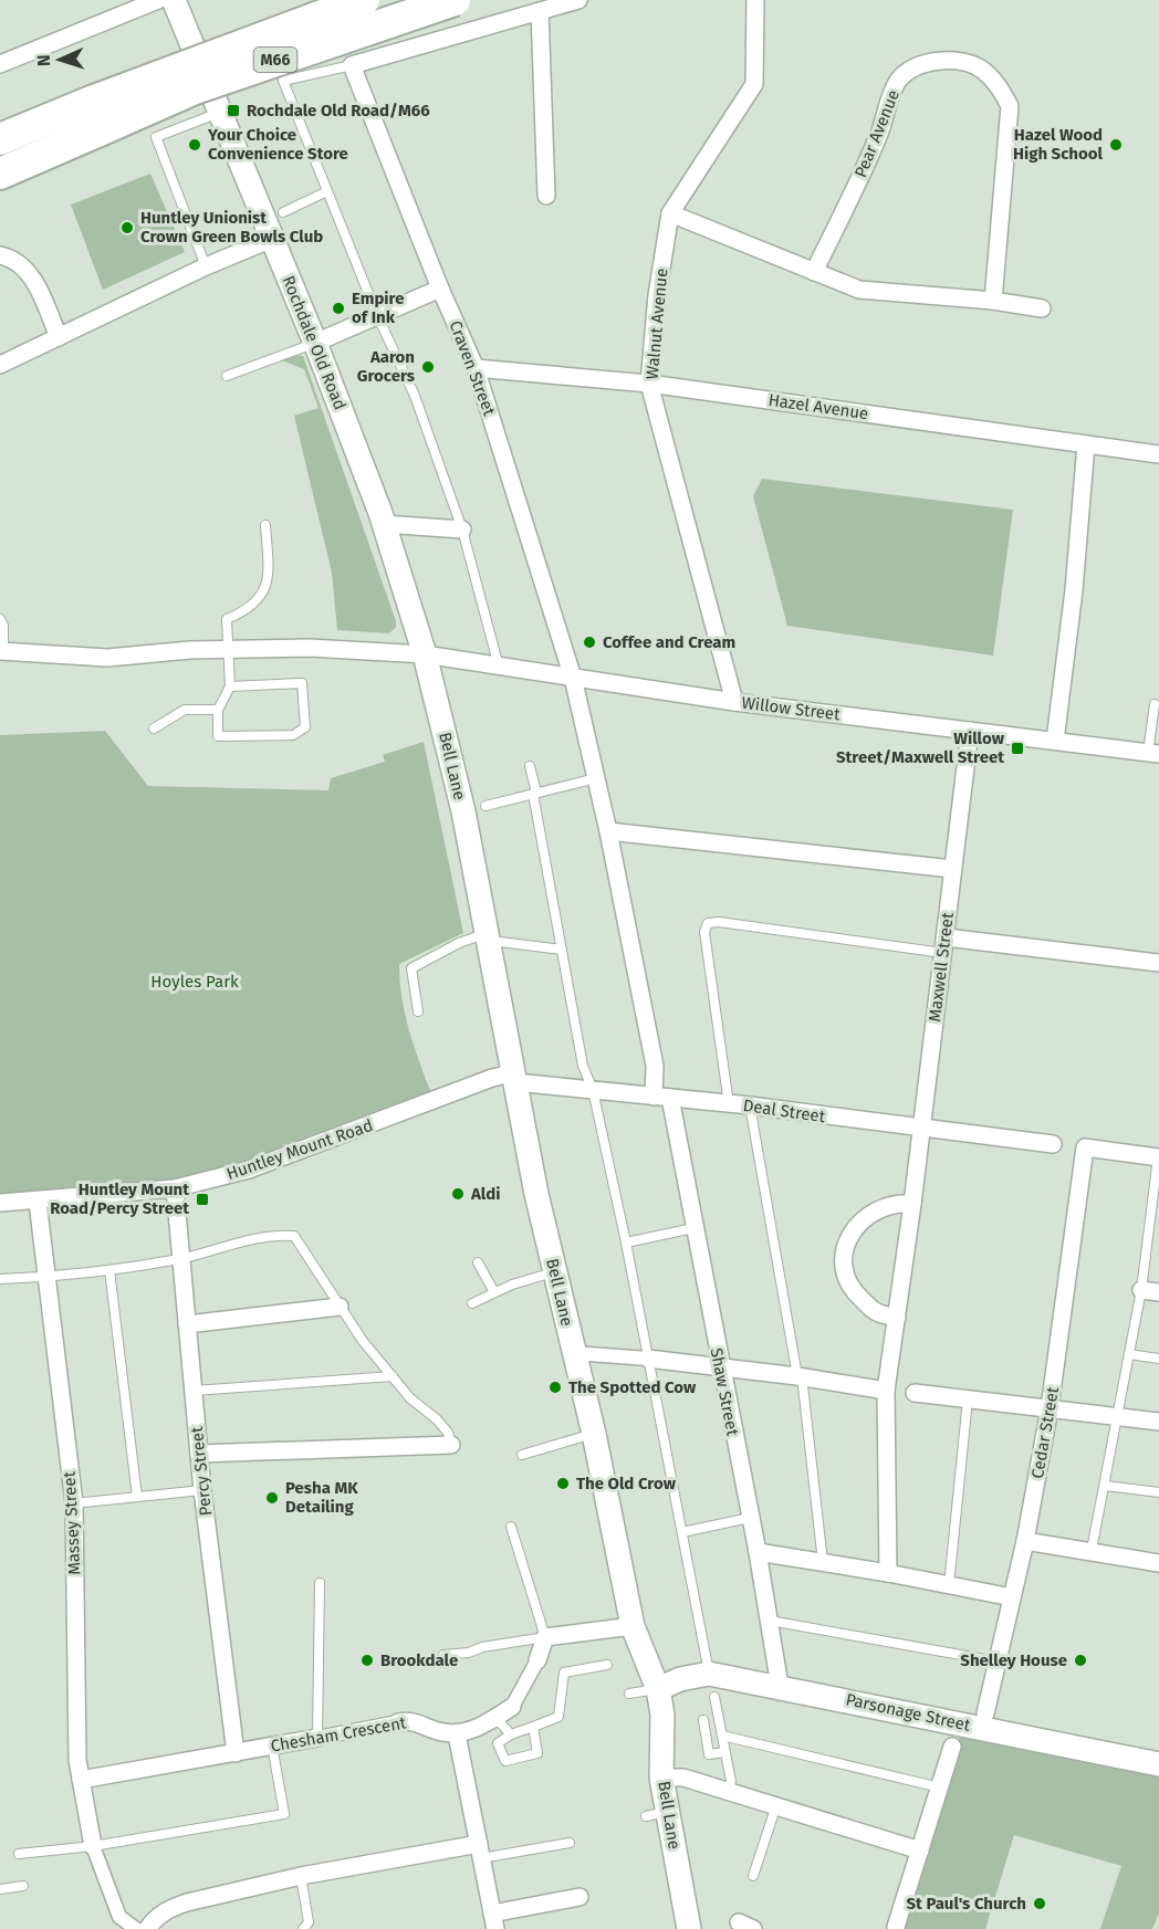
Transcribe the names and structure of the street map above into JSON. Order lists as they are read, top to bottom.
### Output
{
  "streets": {
    "highway": ["M66"],
    "main road": ["Rochdale Old Road", "Bell Lane", "Parsonage Street"],
    "street": [
      "Pear Avenue",
      "Walnut Avenue",
      "Craven Street",
      "Hazel Avenue",
      "Willow Street",
      "Maxwell Street",
      "Deal Street",
      "Huntley Mount Road",
      "Shaw Street",
      "Cedar Street",
      "Percy Street",
      "Massey Street",
      "Chesham Crescent"
    ]
  },
  "crossings": [
    ["Walnut Avenue", "Hazel Avenue"],
    ["Walnut Avenue", "Willow Street"],
    ["Rochdale Old Road", "Willow Street"],
    ["Rochdale Old Road", "Bell Lane"],
    ["Craven Street", "Hazel Avenue"],
    ["Craven Street", "Willow Street"],
    ["Willow Street", "Bell Lane"],
    ["Willow Street", "Maxwell Street"],
    ["Bell Lane", "Deal Street"],
    ["Bell Lane", "Huntley Mount Road"],
    ["Bell Lane", "Parsonage Street"],
    ["Maxwell Street", "Deal Street"],
    ["Deal Street", "Huntley Mount Road"],
    ["Deal Street", "Shaw Street"],
    ["Huntley Mount Road", "Percy Street"],
    ["Huntley Mount Road", "Massey Street"],
    ["Shaw Street", "Parsonage Street"],
    ["Percy Street", "Chesham Crescent"],
    ["Massey Street", "Chesham Crescent"]
  ],
  "parks": ["Hoyles Park"],
  "places": {
    "transit": ["Rochdale Old Road/M66", "Willow Street/Maxwell Street", "Huntley Mount Road/Percy Street"],
    "other": [
      "Your Choice Convenience Store",
      "Hazel Wood High School",
      "Huntley Unionist Crown Green Bowls Club",
      "Empire of Ink",
      "Aaron Grocers",
      "Coffee and Cream",
      "Aldi",
      "The Spotted Cow",
      "The Old Crow",
      "Pesha MK Detailing",
      "Brookdale",
      "Shelley House",
      "St Paul's Church"
    ]
  },
  "north": "left"
}
